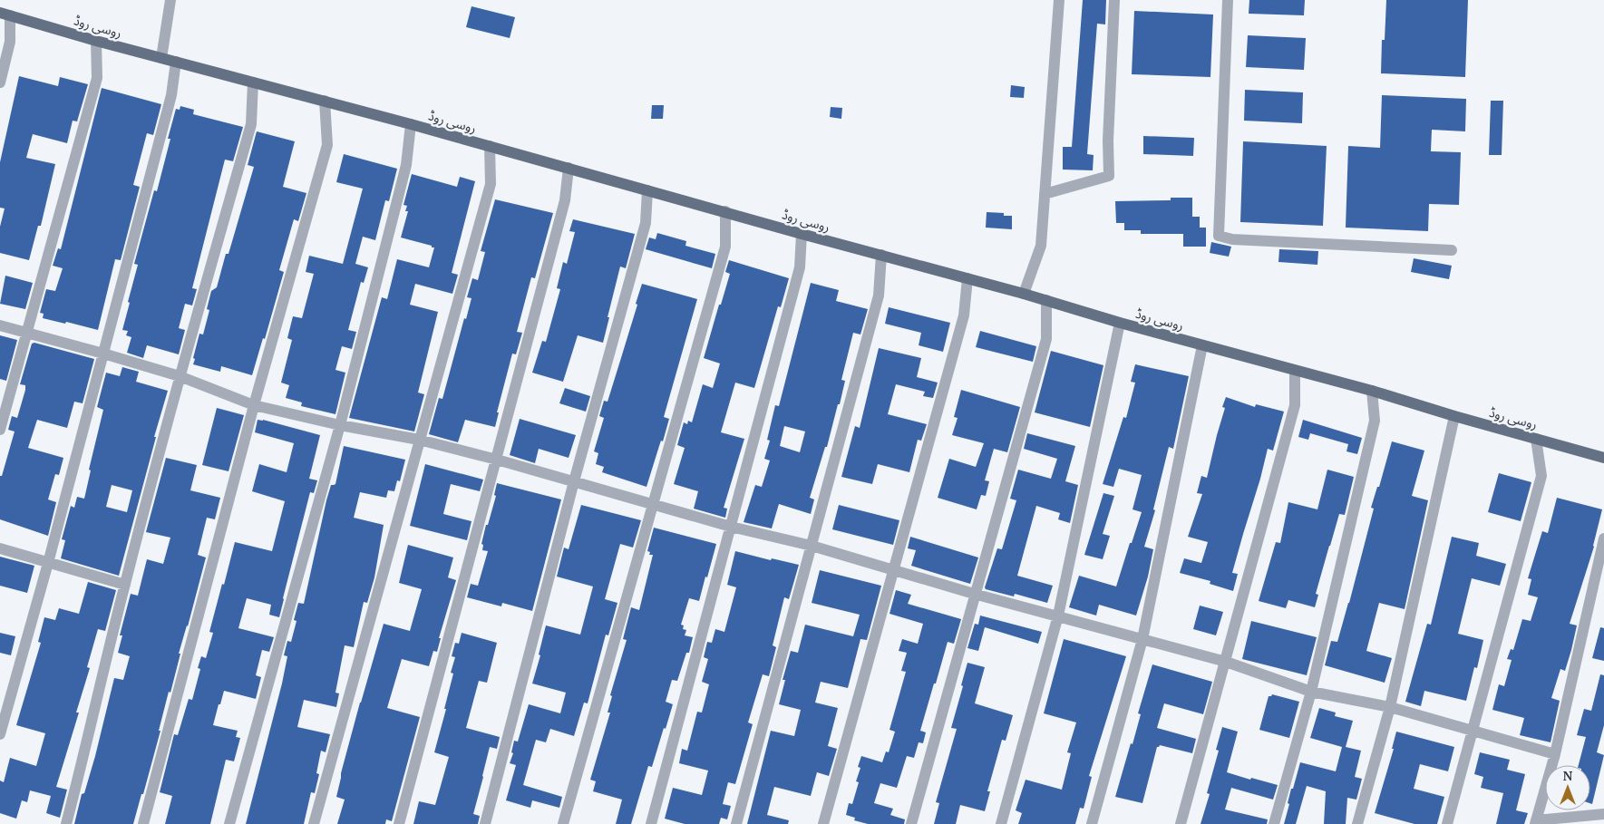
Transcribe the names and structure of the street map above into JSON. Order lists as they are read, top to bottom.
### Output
{
  "streets": {
    "main road": ["روسی روڈ"]
  },
  "north": "top"
}
